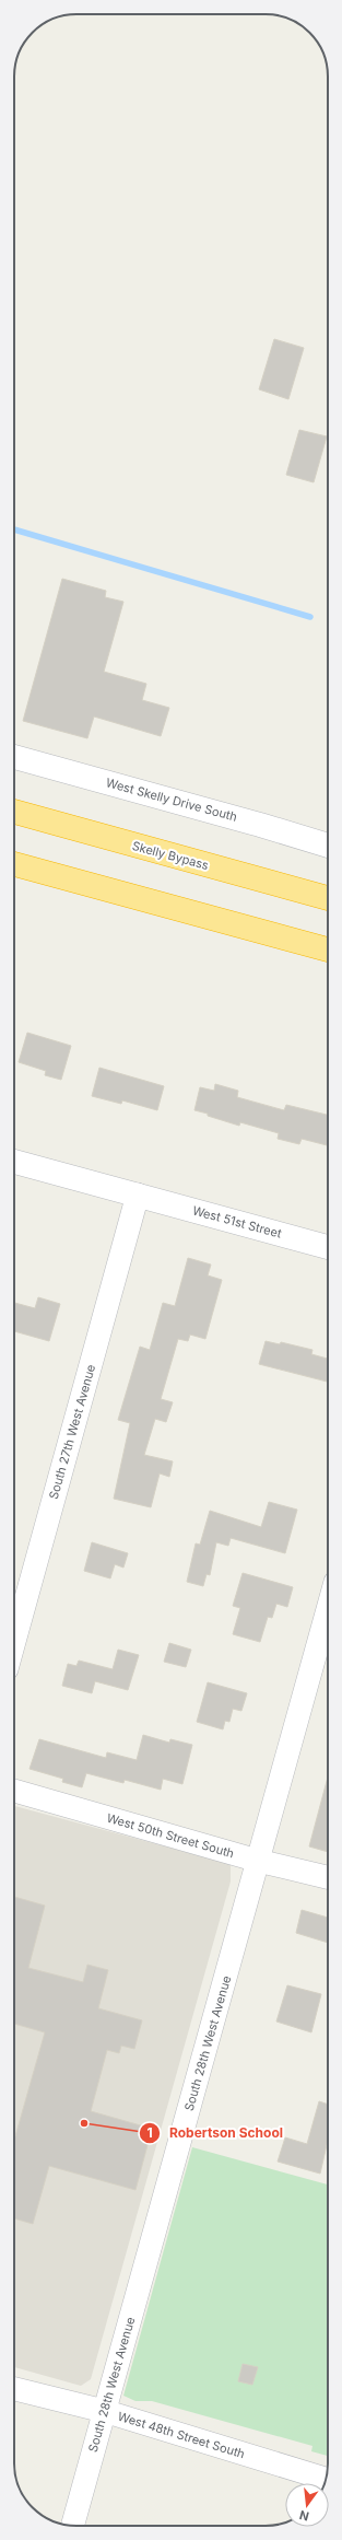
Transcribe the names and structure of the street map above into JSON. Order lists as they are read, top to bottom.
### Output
{
  "streets": {
    "highway": ["Skelly Bypass"],
    "street": [
      "West Skelly Drive South",
      "West 51st Street",
      "South 27th West Avenue",
      "West 50th Street South",
      "South 28th West Avenue",
      "West 48th Street South"
    ]
  },
  "crossings": [
    ["West 51st Street", "South 27th West Avenue"],
    ["West 50th Street South", "South 28th West Avenue"],
    ["South 28th West Avenue", "West 48th Street South"]
  ],
  "places": ["Robertson School"],
  "north": "bottom"
}
